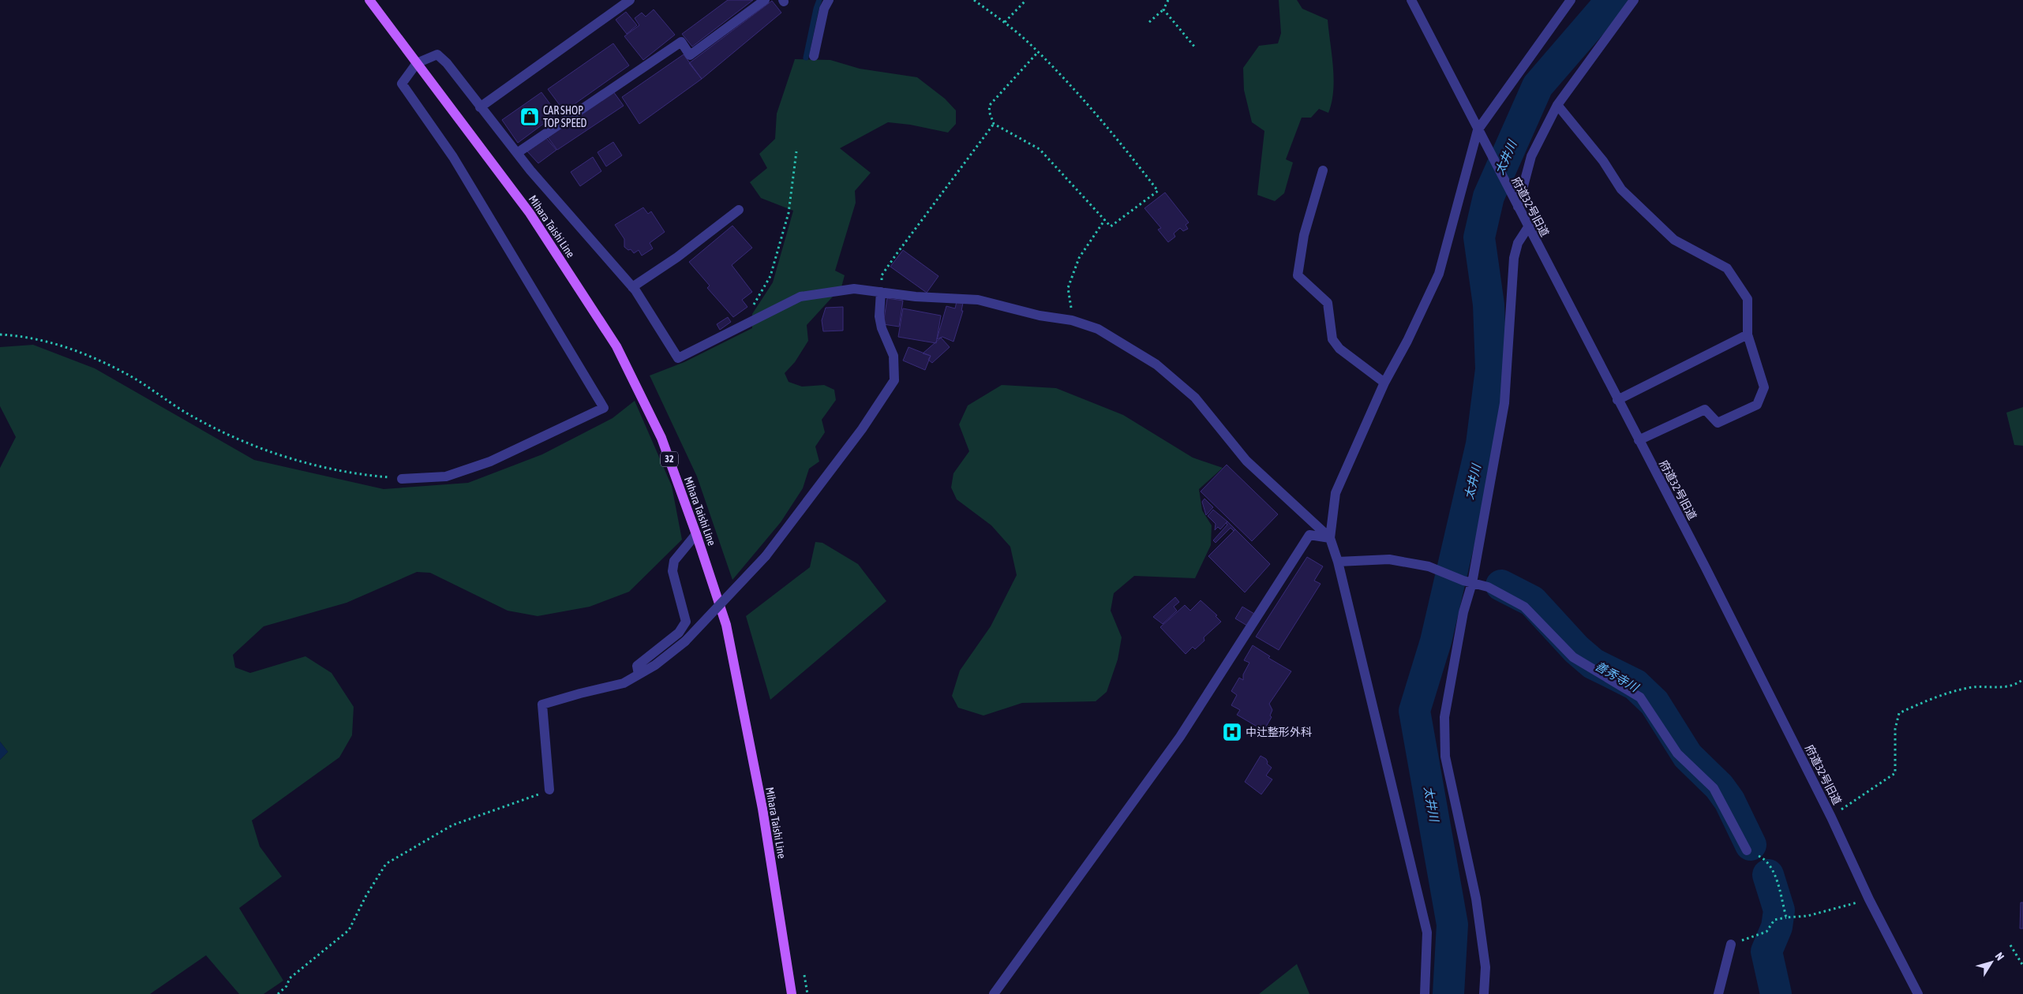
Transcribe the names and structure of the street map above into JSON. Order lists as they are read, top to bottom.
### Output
{
  "streets": {
    "main road": ["Mihara Taishi Line", "32"],
    "street": ["府道32号旧道"]
  },
  "water": ["太井川", "善秀寺川"],
  "places": {
    "shop": ["CAR SHOP TOP SPEED"],
    "hospital": ["中辻整形外科"]
  },
  "north": "top right"
}
